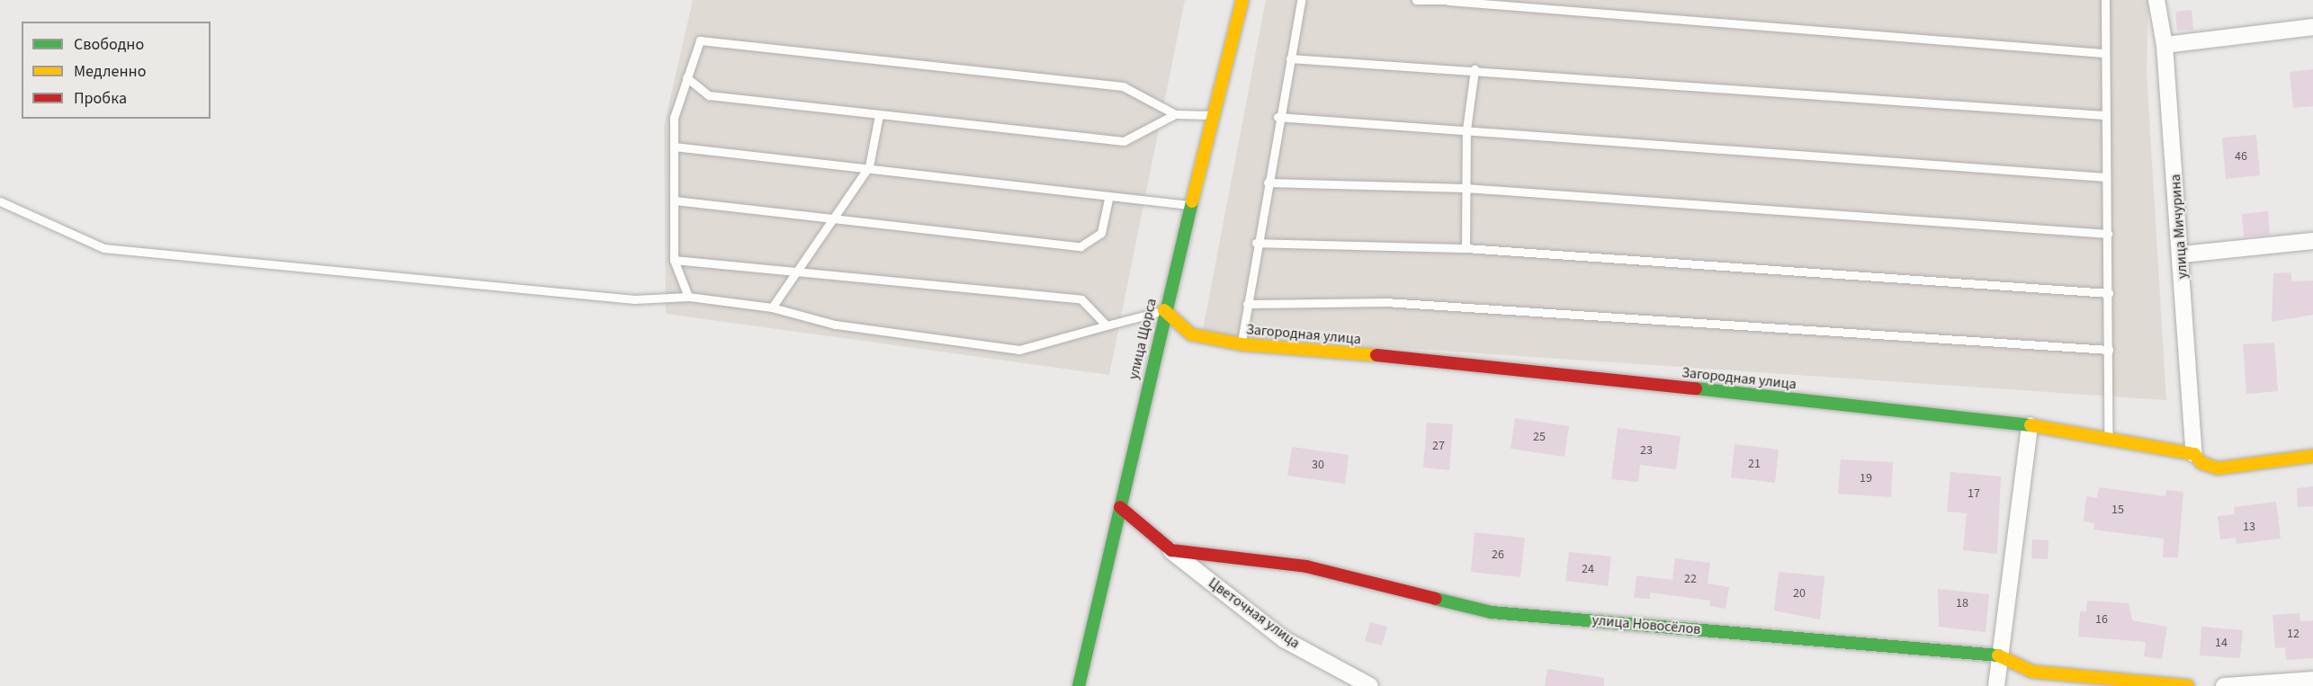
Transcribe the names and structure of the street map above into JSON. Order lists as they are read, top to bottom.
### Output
{
  "streets": {
    "street": [
      "улица Мичурина",
      "Загородная улица",
      "улица Щорса",
      "Цветочная улица",
      "улица Новосёлов"
    ]
  },
  "crossings": [
    ["улица Мичурина", "Загородная улица"],
    ["Загородная улица", "улица Щорса"],
    ["Цветочная улица", "улица Новосёлов"]
  ],
  "house_numbers": [
    "46",
    "25",
    "27",
    "23",
    "21",
    "30",
    "19",
    "17",
    "15",
    "13",
    "26",
    "24",
    "22",
    "20",
    "18",
    "16",
    "12",
    "14"
  ],
  "legend": ["Свободно", "Медленно", "Пробка"]
}
